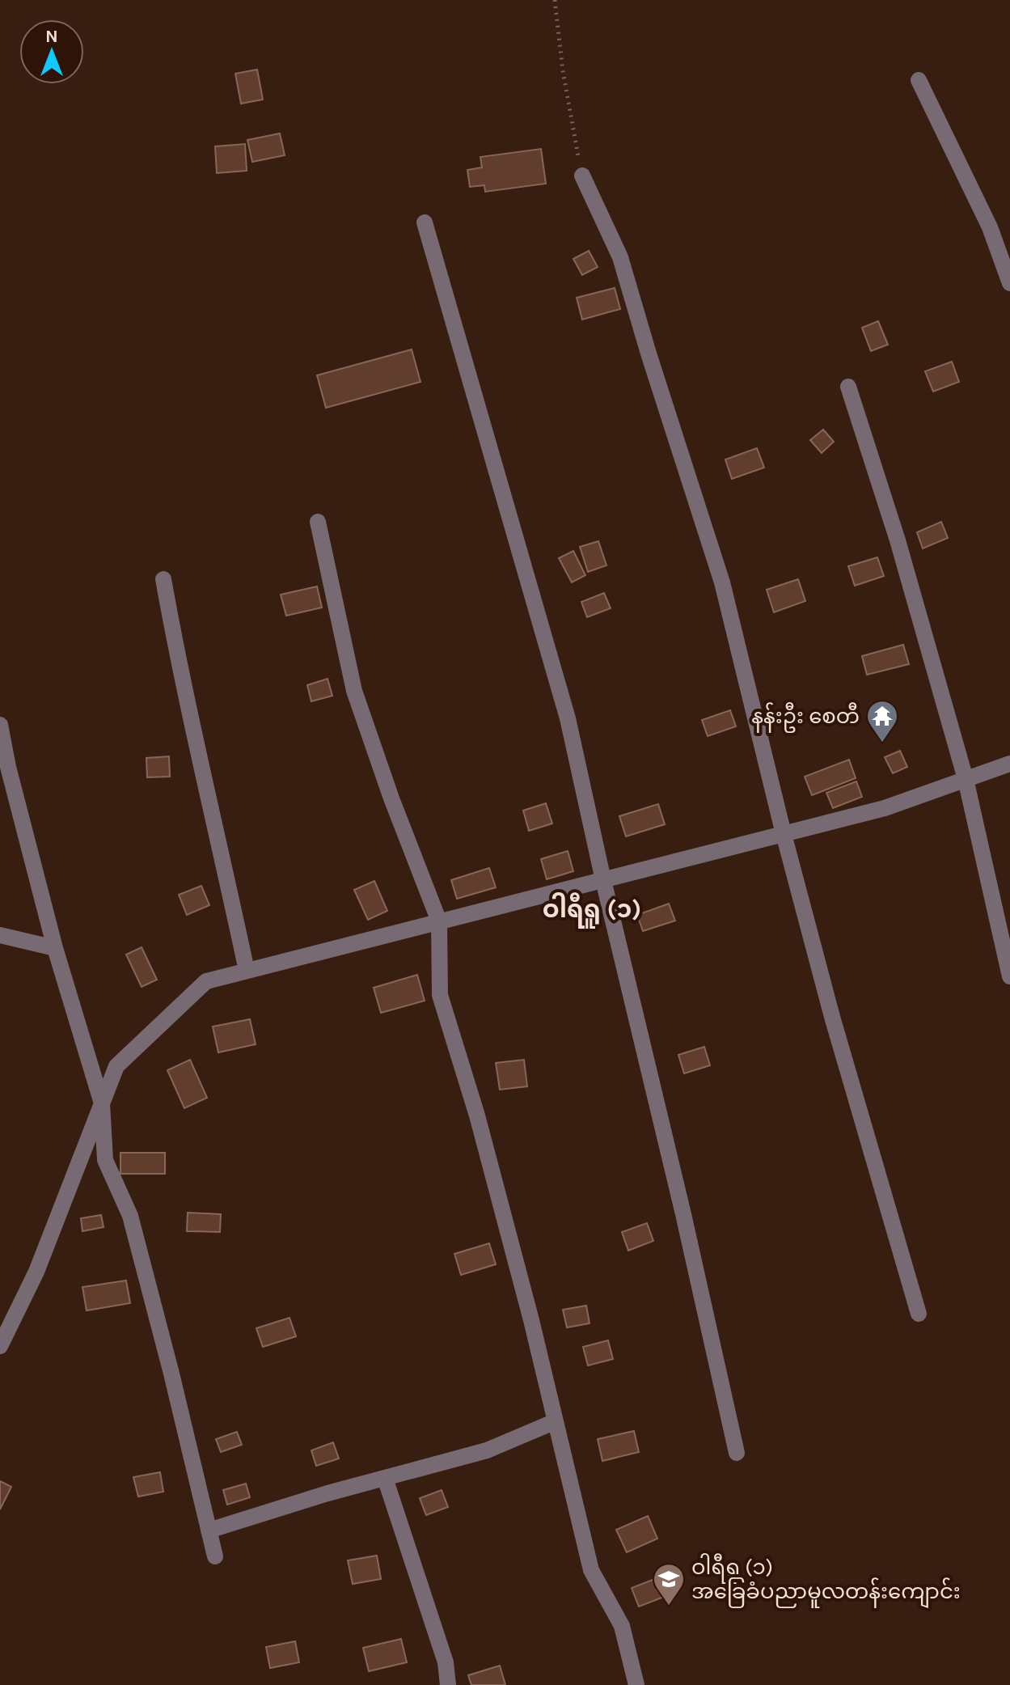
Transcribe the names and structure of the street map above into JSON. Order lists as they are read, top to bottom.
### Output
{
  "districts": ["ဝါရီရူ (၁)"],
  "places": {
    "temple": ["နန်းဦး စေတီ"],
    "school or university": ["ဝါရီရူ (၁) အခြေခံပညာမူလတန်းကျောင်း"]
  },
  "north": "top"
}
